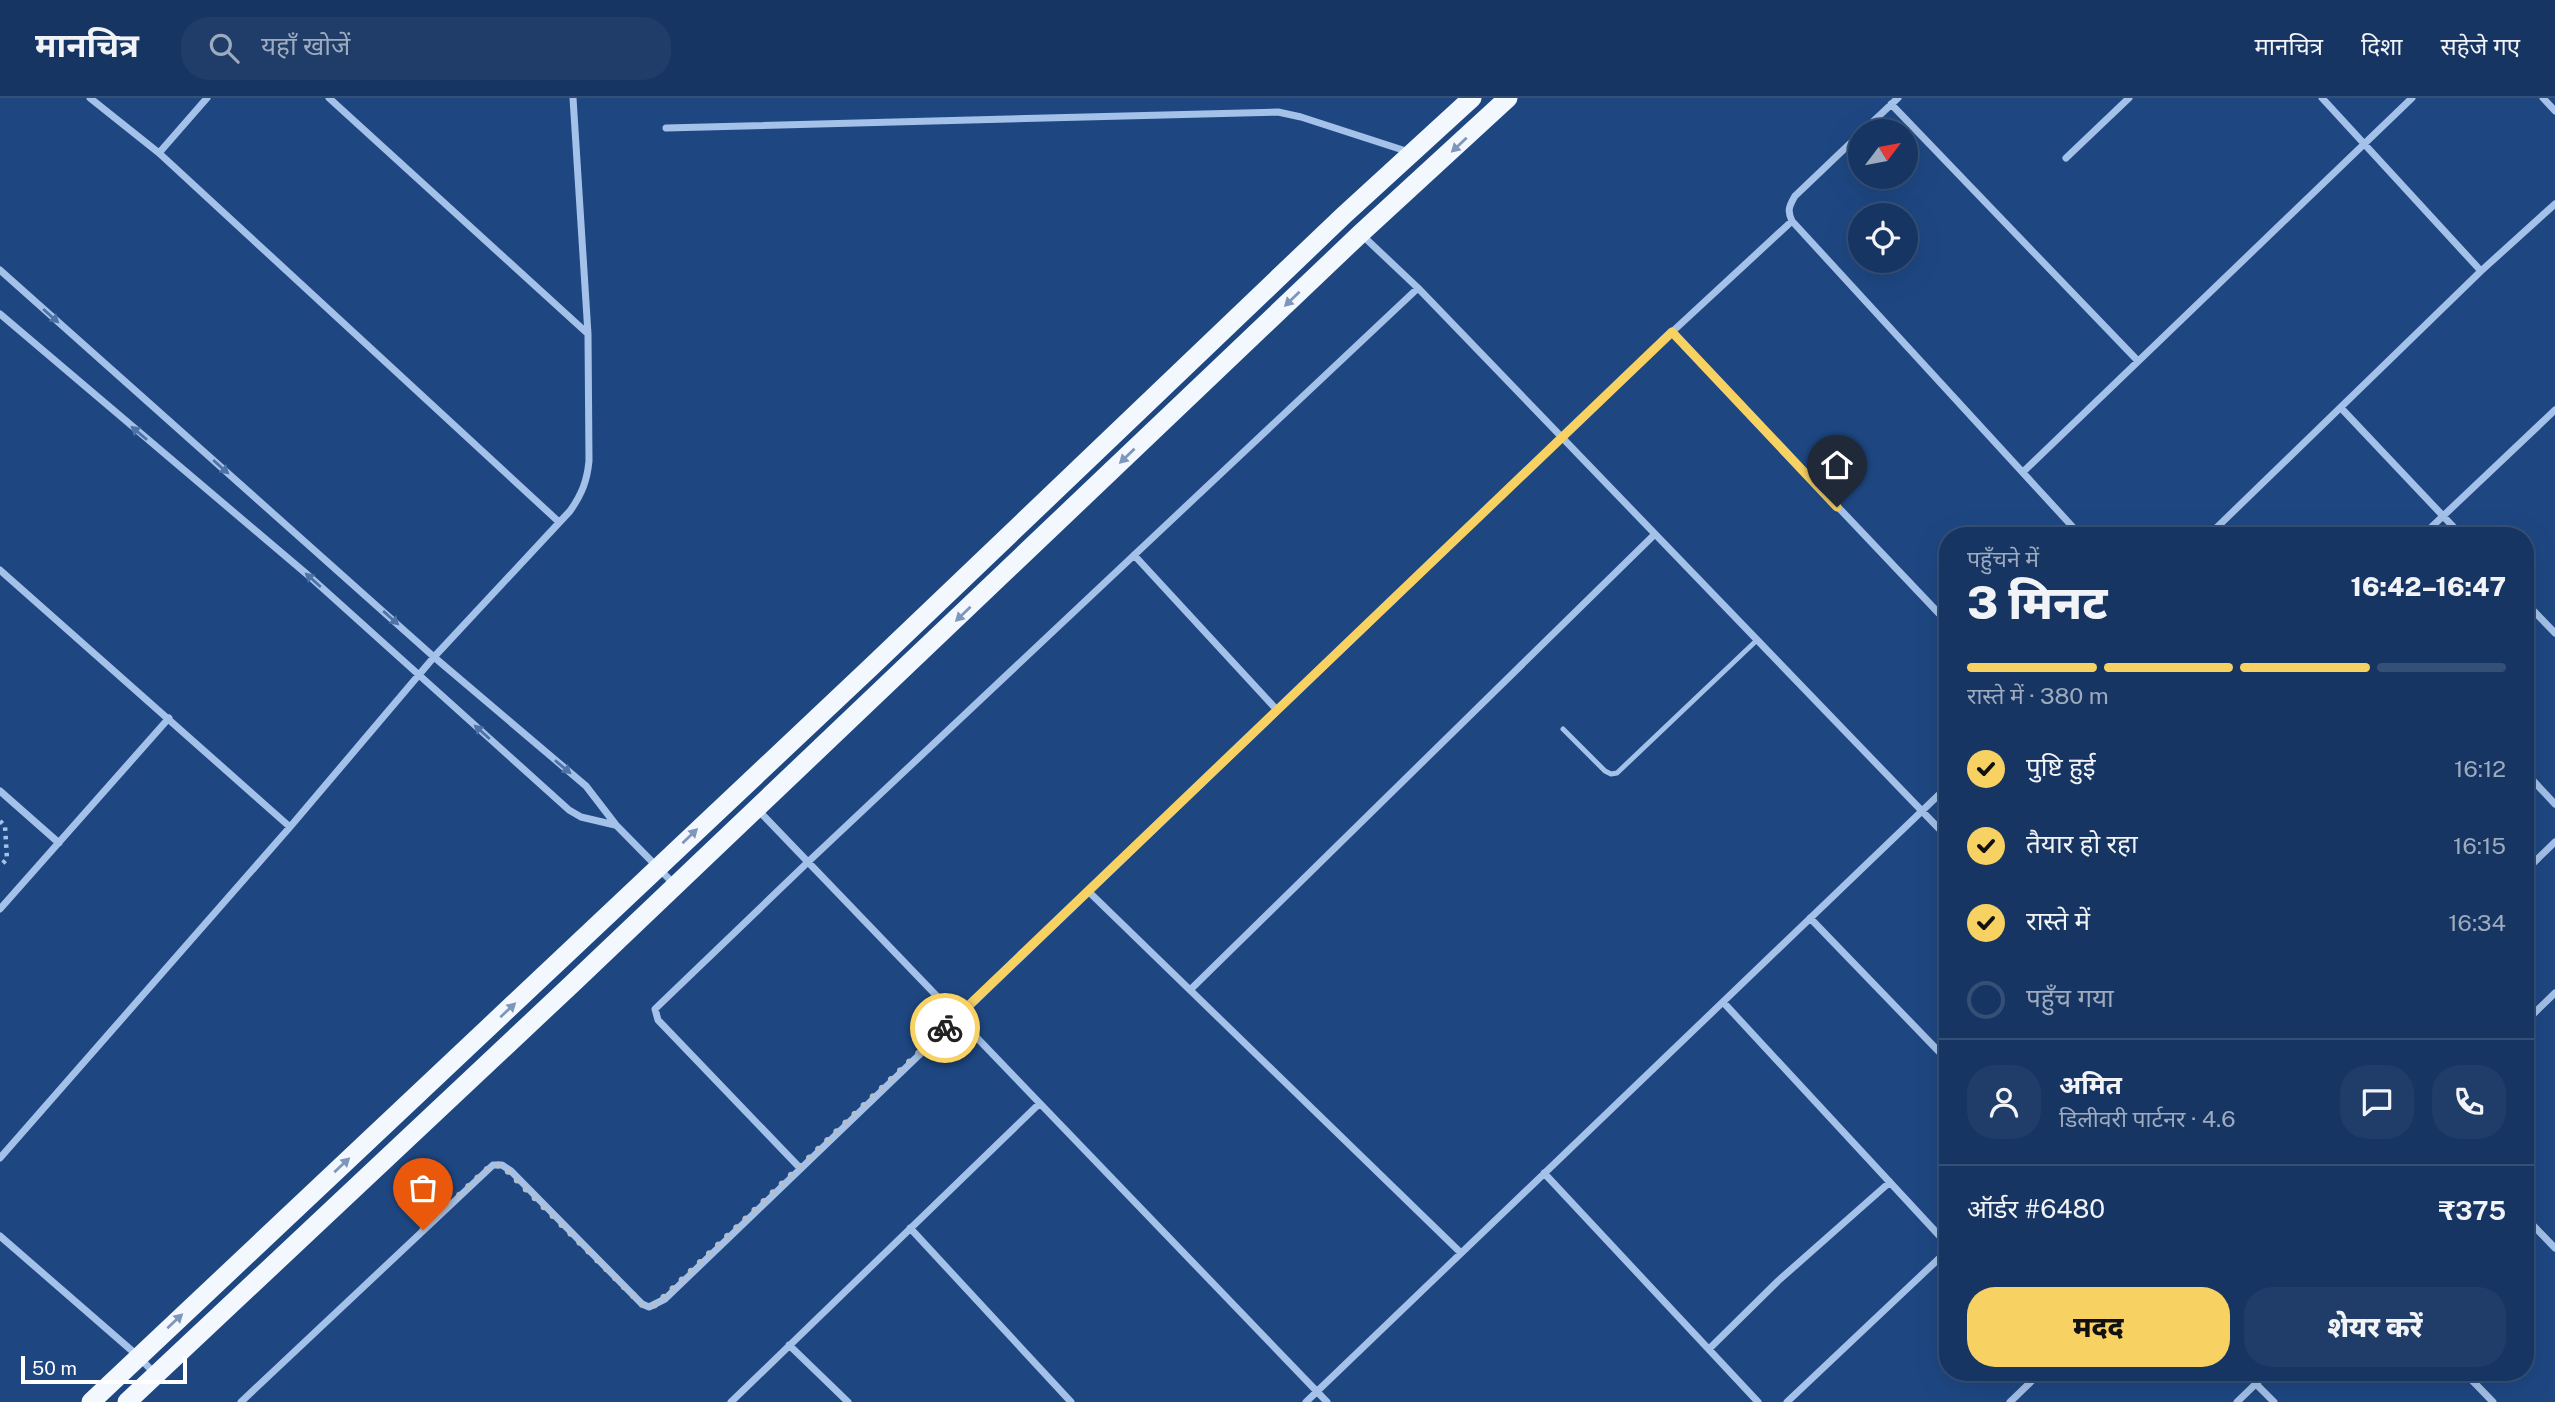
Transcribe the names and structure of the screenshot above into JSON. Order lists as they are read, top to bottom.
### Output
{
  "scale_bar": "50 m",
  "north": "top right",
  "page": {
    "header": "मानचित्र",
    "search": "यहाँ खोजें",
    "nav": ["मानचित्र", "दिशा", "सहेजे गए"],
    "heading": ["3 मिनट", "पहुँचने में", "16:42–16:47"],
    "panel": [
      "अमित",
      "डिलीवरी पार्टनर · 4.6",
      "ऑर्डर #6480",
      "₹375"
    ],
    "bar": "रास्ते में · 380 m",
    "list": [
      ["पुष्टि हुई", "16:12"],
      ["तैयार हो रहा", "16:15"],
      ["रास्ते में", "16:34"],
      "पहुँच गया"
    ],
    "buttons": ["मदद", "शेयर करें"],
    "scale": "50 m"
  }
}
